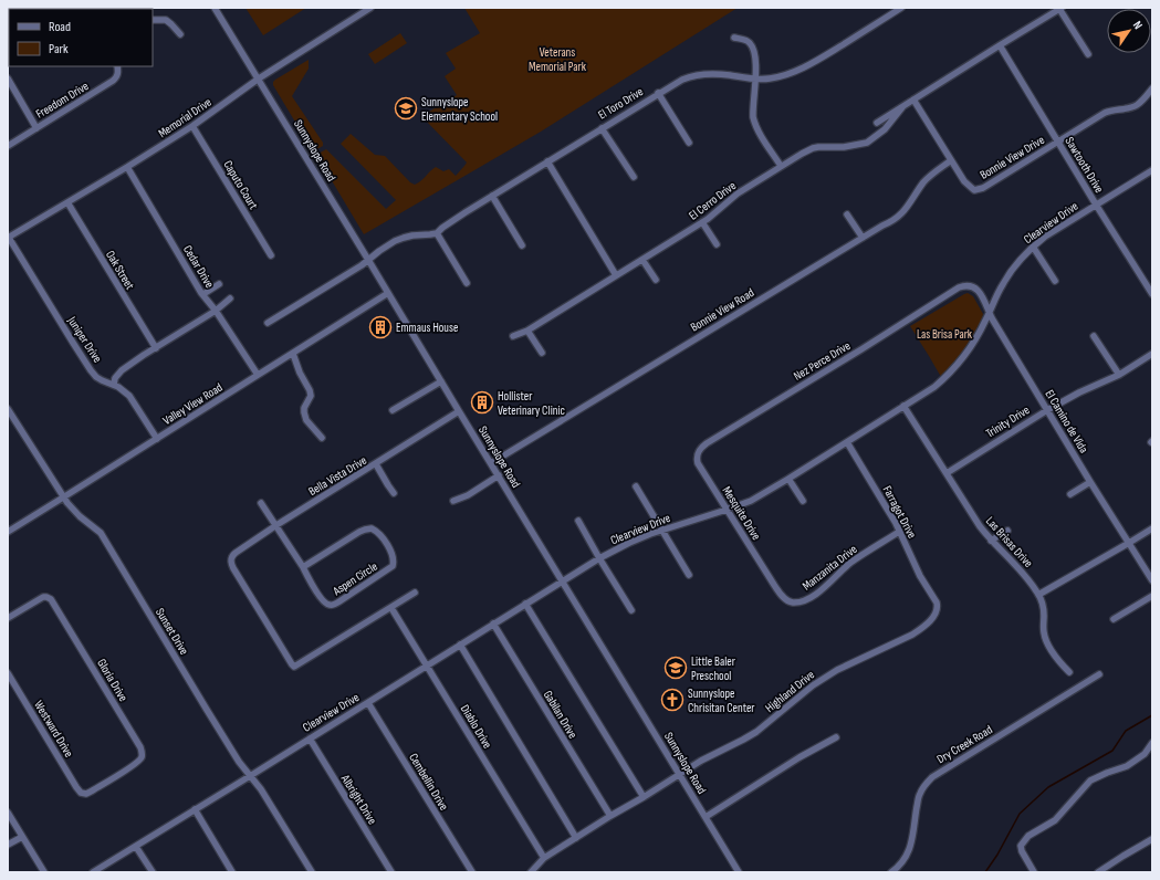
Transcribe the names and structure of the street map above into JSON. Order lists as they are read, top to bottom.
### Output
{
  "streets": {
    "street": [
      "Freedom Drive",
      "El Toro Drive",
      "Memorial Drive",
      "Sunnyslope Road",
      "Bonnie View Drive",
      "Sawtooth Drive",
      "Caputo Court",
      "El Cerro Drive",
      "Clearview Drive",
      "Cedar Drive",
      "Oak Street",
      "Bonnie View Road",
      "Juniper Drive",
      "Nez Perce Drive",
      "Valley View Road",
      "Trinity Drive",
      "El Camino de Vida",
      "Bella Vista Drive",
      "Farragot Drive",
      "Mesquite Drive",
      "Las Brisas Drive",
      "Manzanita Drive",
      "Aspen Circle",
      "Sunset Drive",
      "Gloria Drive",
      "Highland Drive",
      "Gabilan Drive",
      "Diablo Drive",
      "Westward Drive",
      "Dry Creek Road",
      "Cembellin Drive",
      "Albright Drive"
    ]
  },
  "crossings": [
    ["El Toro Drive", "Sunnyslope Road"],
    ["Memorial Drive", "Sunnyslope Road"],
    ["Memorial Drive", "Caputo Court"],
    ["Memorial Drive", "Cedar Drive"],
    ["Memorial Drive", "Oak Street"],
    ["Memorial Drive", "Juniper Drive"],
    ["Sunnyslope Road", "Clearview Drive"],
    ["Sunnyslope Road", "Bonnie View Road"],
    ["Sunnyslope Road", "Valley View Road"],
    ["Sunnyslope Road", "Bella Vista Drive"],
    ["Sunnyslope Road", "Highland Drive"],
    ["Bonnie View Drive", "Sawtooth Drive"],
    ["Bonnie View Drive", "El Cerro Drive"],
    ["Bonnie View Drive", "Bonnie View Road"],
    ["Sawtooth Drive", "El Cerro Drive"],
    ["Sawtooth Drive", "Clearview Drive"],
    ["Clearview Drive", "El Camino de Vida"],
    ["Clearview Drive", "Farragot Drive"],
    ["Clearview Drive", "Mesquite Drive"],
    ["Clearview Drive", "Las Brisas Drive"],
    ["Clearview Drive", "Sunset Drive"],
    ["Clearview Drive", "Gabilan Drive"],
    ["Clearview Drive", "Diablo Drive"],
    ["Clearview Drive", "Cembellin Drive"],
    ["Clearview Drive", "Albright Drive"],
    ["Cedar Drive", "Valley View Road"],
    ["Juniper Drive", "Valley View Road"],
    ["Nez Perce Drive", "El Camino de Vida"],
    ["Nez Perce Drive", "Mesquite Drive"],
    ["Valley View Road", "Sunset Drive"],
    ["Trinity Drive", "El Camino de Vida"],
    ["Trinity Drive", "Las Brisas Drive"],
    ["Bella Vista Drive", "Aspen Circle"],
    ["Bella Vista Drive", "Diablo Drive"],
    ["Farragot Drive", "Manzanita Drive"],
    ["Farragot Drive", "Highland Drive"],
    ["Mesquite Drive", "Manzanita Drive"],
    ["Gloria Drive", "Westward Drive"],
    ["Highland Drive", "Gabilan Drive"],
    ["Highland Drive", "Diablo Drive"]
  ],
  "parks": ["Veterans Memorial Park", "Las Brisa Park"],
  "places": {
    "school or university": ["Sunnyslope Elementary School", "Little Baler Preschool"],
    "building": ["Emmaus House", "Hollister Veterinary Clinic"],
    "church": ["Sunnyslope Chrisitan Center"]
  },
  "legend": ["Road", "Park"],
  "north": "top right"
}
